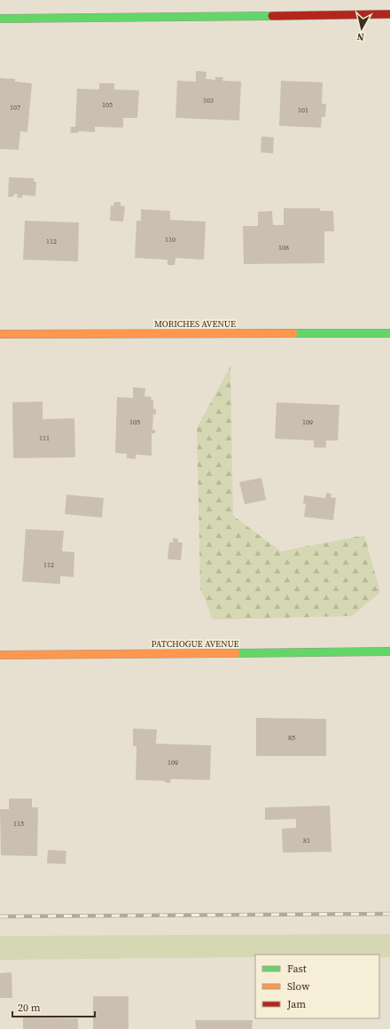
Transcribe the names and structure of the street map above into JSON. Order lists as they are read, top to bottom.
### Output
{
  "streets": {
    "street": ["MORICHES AVENUE", "PATCHOGUE AVENUE"]
  },
  "house_numbers": [
    "103",
    "105",
    "107",
    "101",
    "110",
    "112",
    "108",
    "105",
    "109",
    "111",
    "112",
    "85",
    "109",
    "115",
    "81"
  ],
  "legend": ["Fast", "Slow", "Jam"],
  "scale_bar": "20 m",
  "north": "bottom"
}
